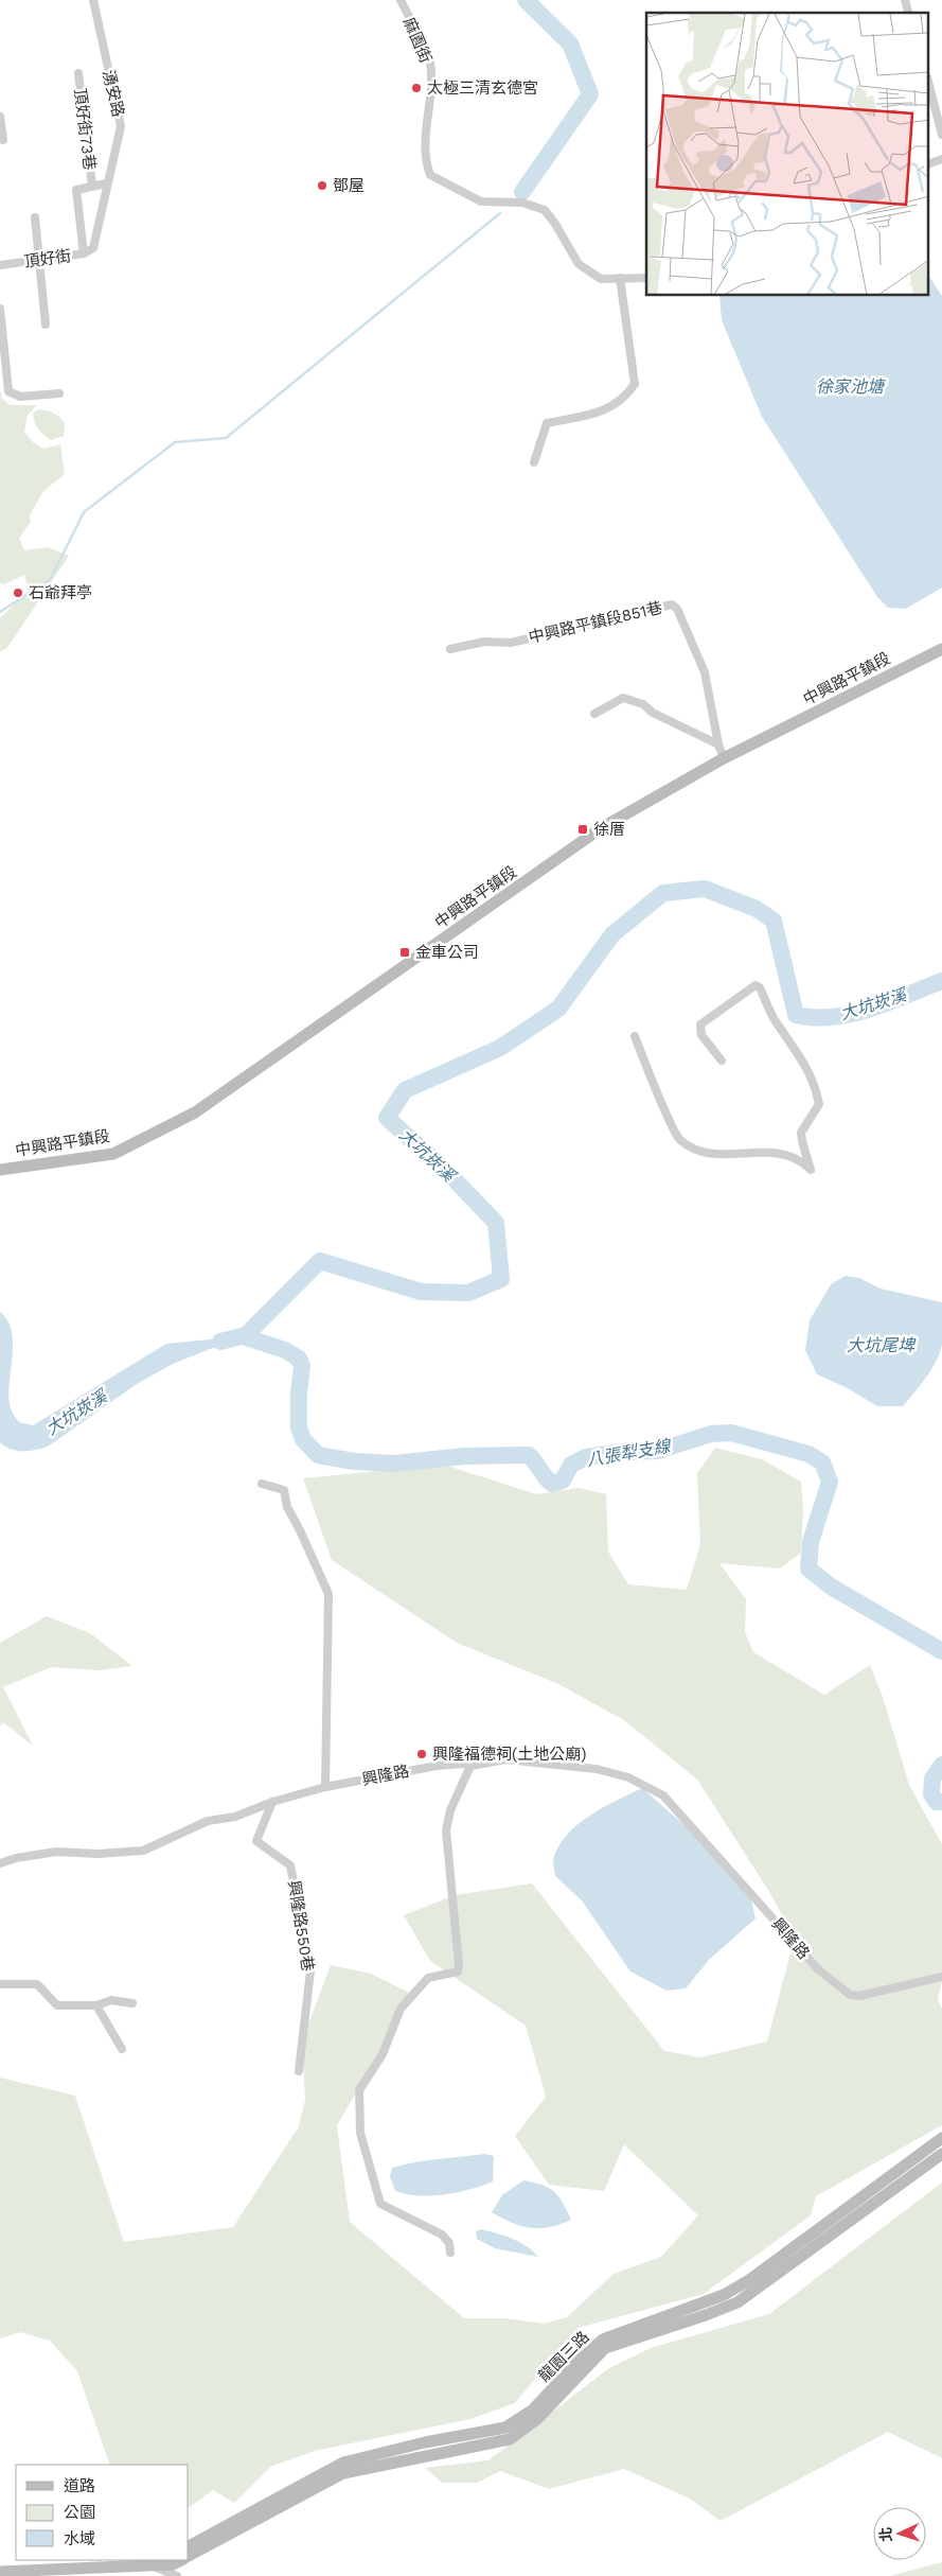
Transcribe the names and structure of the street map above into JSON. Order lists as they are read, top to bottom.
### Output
{
  "streets": {
    "street": [
      "麻園街",
      "湧安路",
      "頂好街73巷",
      "頂好街",
      "中興路平鎮段851巷",
      "中興路平鎮段",
      "興隆路",
      "興隆路550巷",
      "龍園三路"
    ]
  },
  "crossings": [
    ["湧安路", "頂好街73巷"],
    ["湧安路", "頂好街"],
    ["頂好街73巷", "頂好街"],
    ["中興路平鎮段851巷", "中興路平鎮段"],
    ["興隆路", "興隆路550巷"]
  ],
  "water": [
    "徐家池塘",
    "大坑崁溪",
    "大坑尾埤",
    "八張犁支線"
  ],
  "places": {
    "other": [
      "太極三清玄德宮",
      "鄧屋",
      "石爺拜亭",
      "興隆福德祠(土地公廟)"
    ],
    "transit": ["徐厝", "金車公司"]
  },
  "legend": ["道路", "公園", "水域"],
  "north": "left"
}
